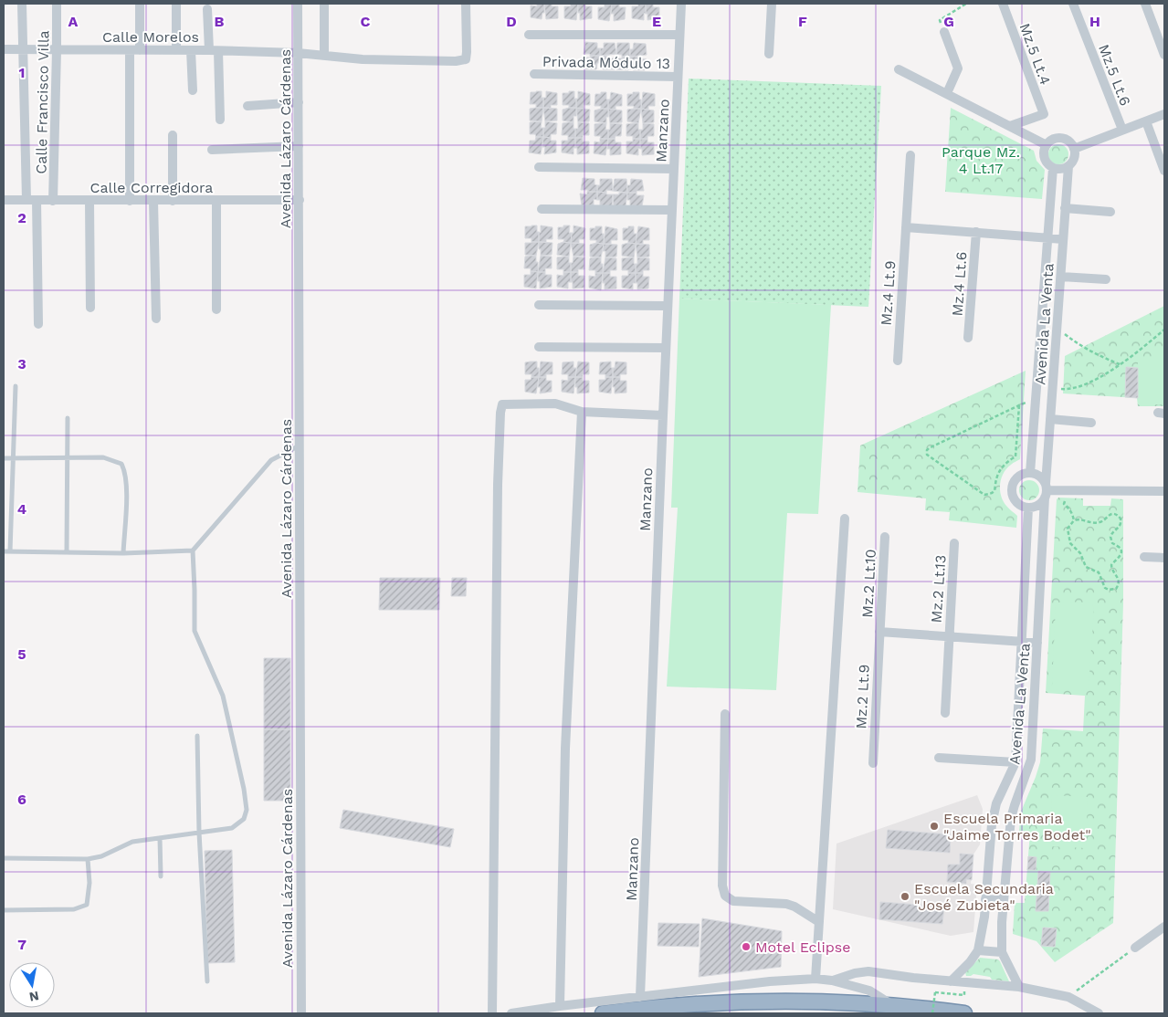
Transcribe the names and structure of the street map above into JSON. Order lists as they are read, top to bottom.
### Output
{
  "streets": {
    "street": [
      "Calle Morelos",
      "Mz.5 Lt.4",
      "Privada Módulo 13",
      "Mz.5 Lt.6",
      "Calle Francisco Villa",
      "Manzano",
      "Avenida Lázaro Cárdenas",
      "Calle Corregidora",
      "Mz.4 Lt.6",
      "Mz.4 Lt.9",
      "Avenida La Venta",
      "Mz.2 Lt.10",
      "Mz.2 Lt.13",
      "Mz.2 Lt.9"
    ]
  },
  "crossings": [
    ["Calle Morelos", "Calle Francisco Villa"],
    ["Calle Morelos", "Avenida Lázaro Cárdenas"],
    ["Privada Módulo 13", "Manzano"],
    ["Calle Francisco Villa", "Calle Corregidora"],
    ["Avenida Lázaro Cárdenas", "Calle Corregidora"],
    ["Mz.2 Lt.10", "Mz.2 Lt.9"]
  ],
  "parks": ["Parque Mz. 4 Lt.17"],
  "places": ["Escuela Primaria \"Jaime Torres Bodet\"", "Escuela Secundaria \"José Zubieta\"", "Motel Eclipse"],
  "north": "bottom",
  "grid": {
    "columns": [
      "A",
      "B",
      "C",
      "D",
      "E",
      "F",
      "G",
      "H"
    ],
    "rows": [
      "1",
      "2",
      "3",
      "4",
      "5",
      "6",
      "7"
    ]
  }
}
